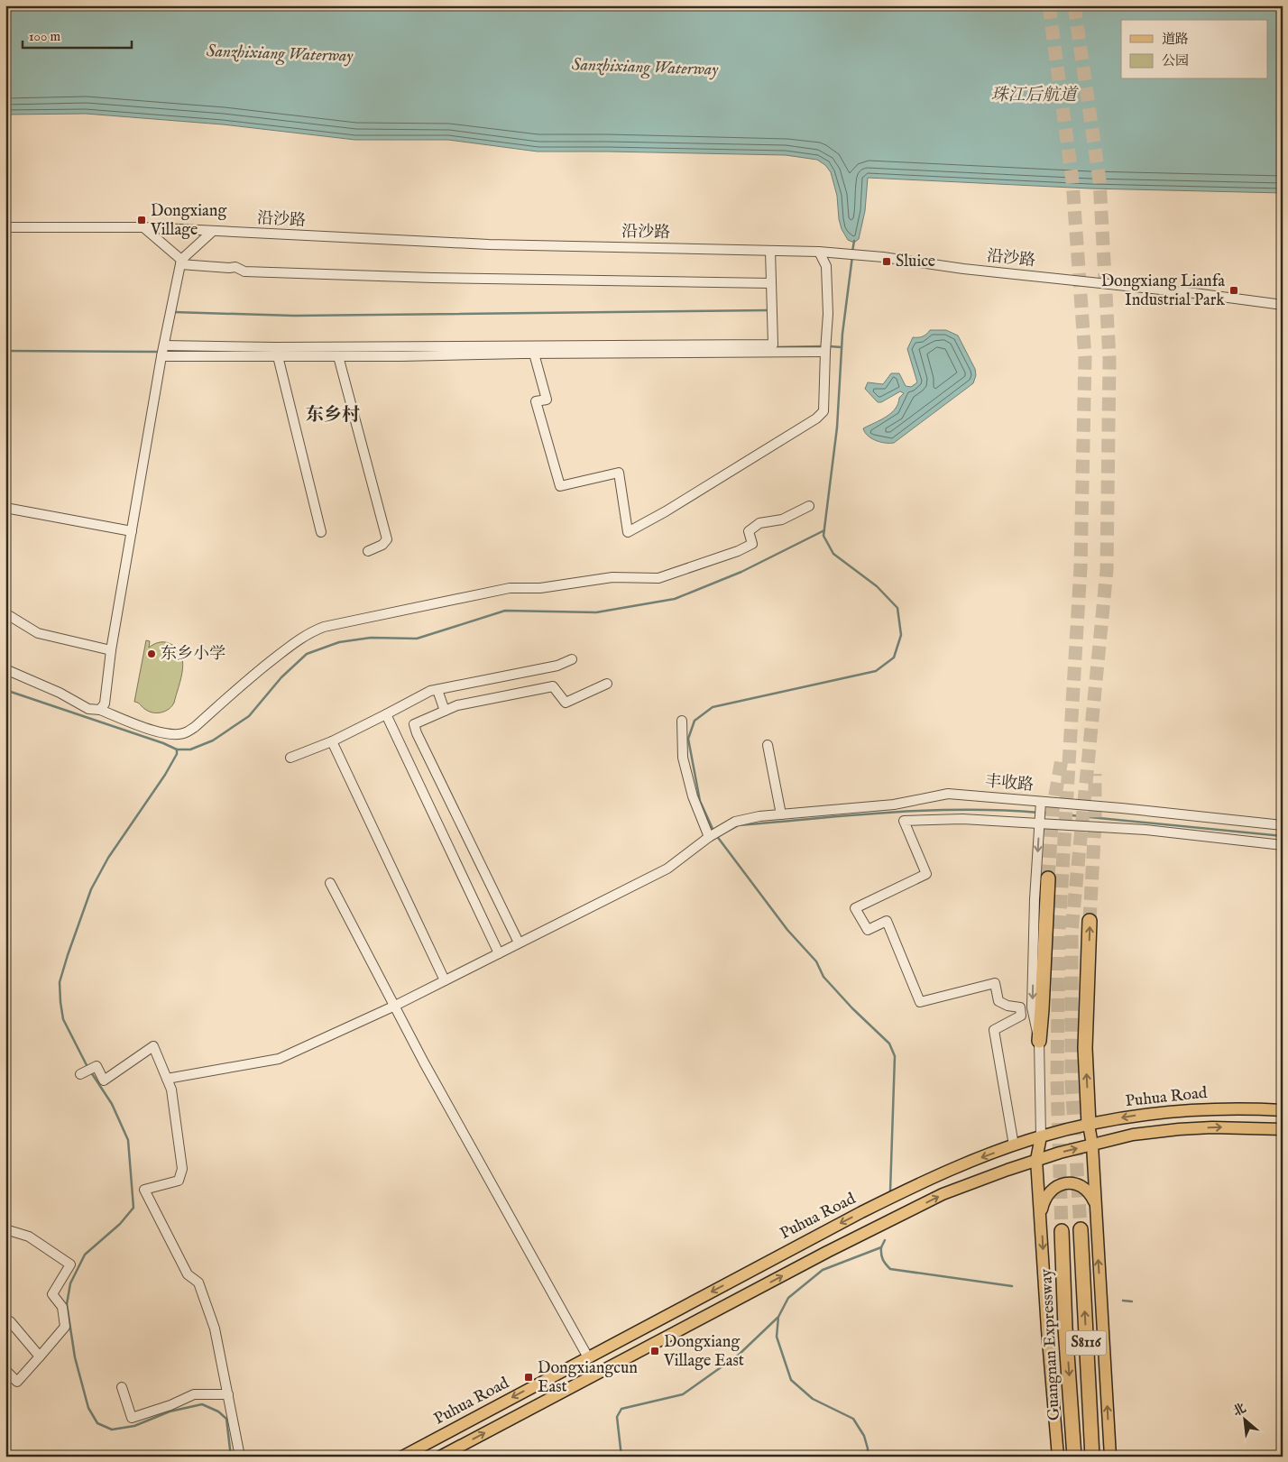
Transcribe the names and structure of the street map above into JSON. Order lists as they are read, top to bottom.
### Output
{
  "streets": {
    "highway": ["S8116", "Guangnan Expressway"],
    "main road": ["Puhua Road"],
    "street": ["沿沙路", "丰收路"]
  },
  "districts": ["东乡村"],
  "water": ["Sanzhixiang Waterway", "珠江后航道"],
  "places": {
    "transit": [
      "Dongxiang Village",
      "Sluice",
      "Dongxiang Lianfa Industrial Park",
      "Dongxiang Village East",
      "Dongxiangcun East"
    ],
    "other": ["东乡小学"]
  },
  "legend": ["道路", "公园"],
  "scale_bar": "100 m",
  "north": "top left"
}
